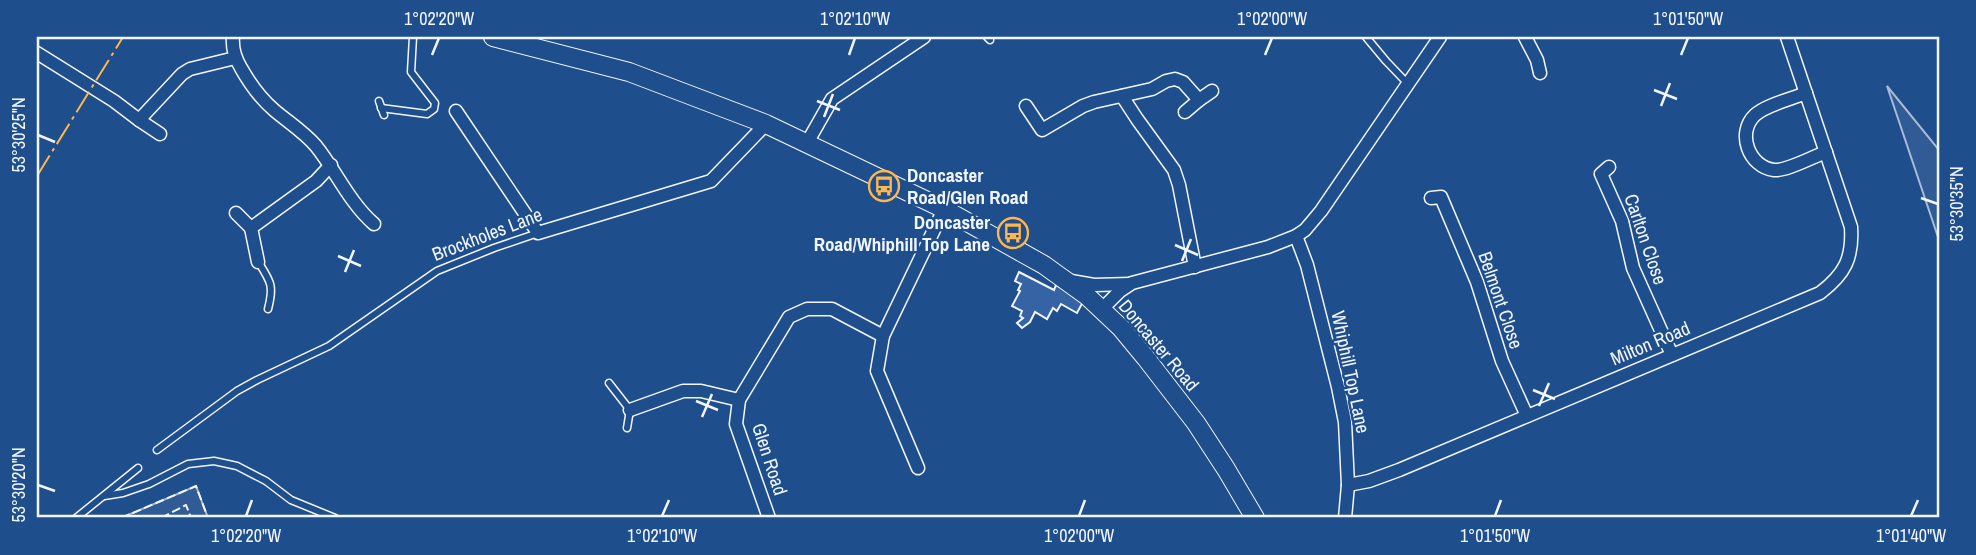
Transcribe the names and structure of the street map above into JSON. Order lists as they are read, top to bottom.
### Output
{
  "streets": {
    "main road": ["Doncaster Road"],
    "street": [
      "Brockholes Lane",
      "Carlton Close",
      "Belmont Close",
      "Milton Road",
      "Whiphill Top Lane",
      "Glen Road"
    ]
  },
  "crossings": [
    ["Brockholes Lane", "Doncaster Road"],
    ["Carlton Close", "Milton Road"],
    ["Belmont Close", "Milton Road"],
    ["Milton Road", "Whiphill Top Lane"]
  ],
  "places": {
    "bus stop": ["Doncaster Road/Glen Road", "Doncaster Road/Whiphill Top Lane"]
  },
  "coordinates": [
    "1°02'20\"W",
    "1°02'10\"W",
    "1°02'00\"W",
    "1°01'50\"W",
    "53°30'25\"N",
    "53°30'35\"N",
    "53°30'20\"N",
    "1°01'40\"W"
  ]
}
